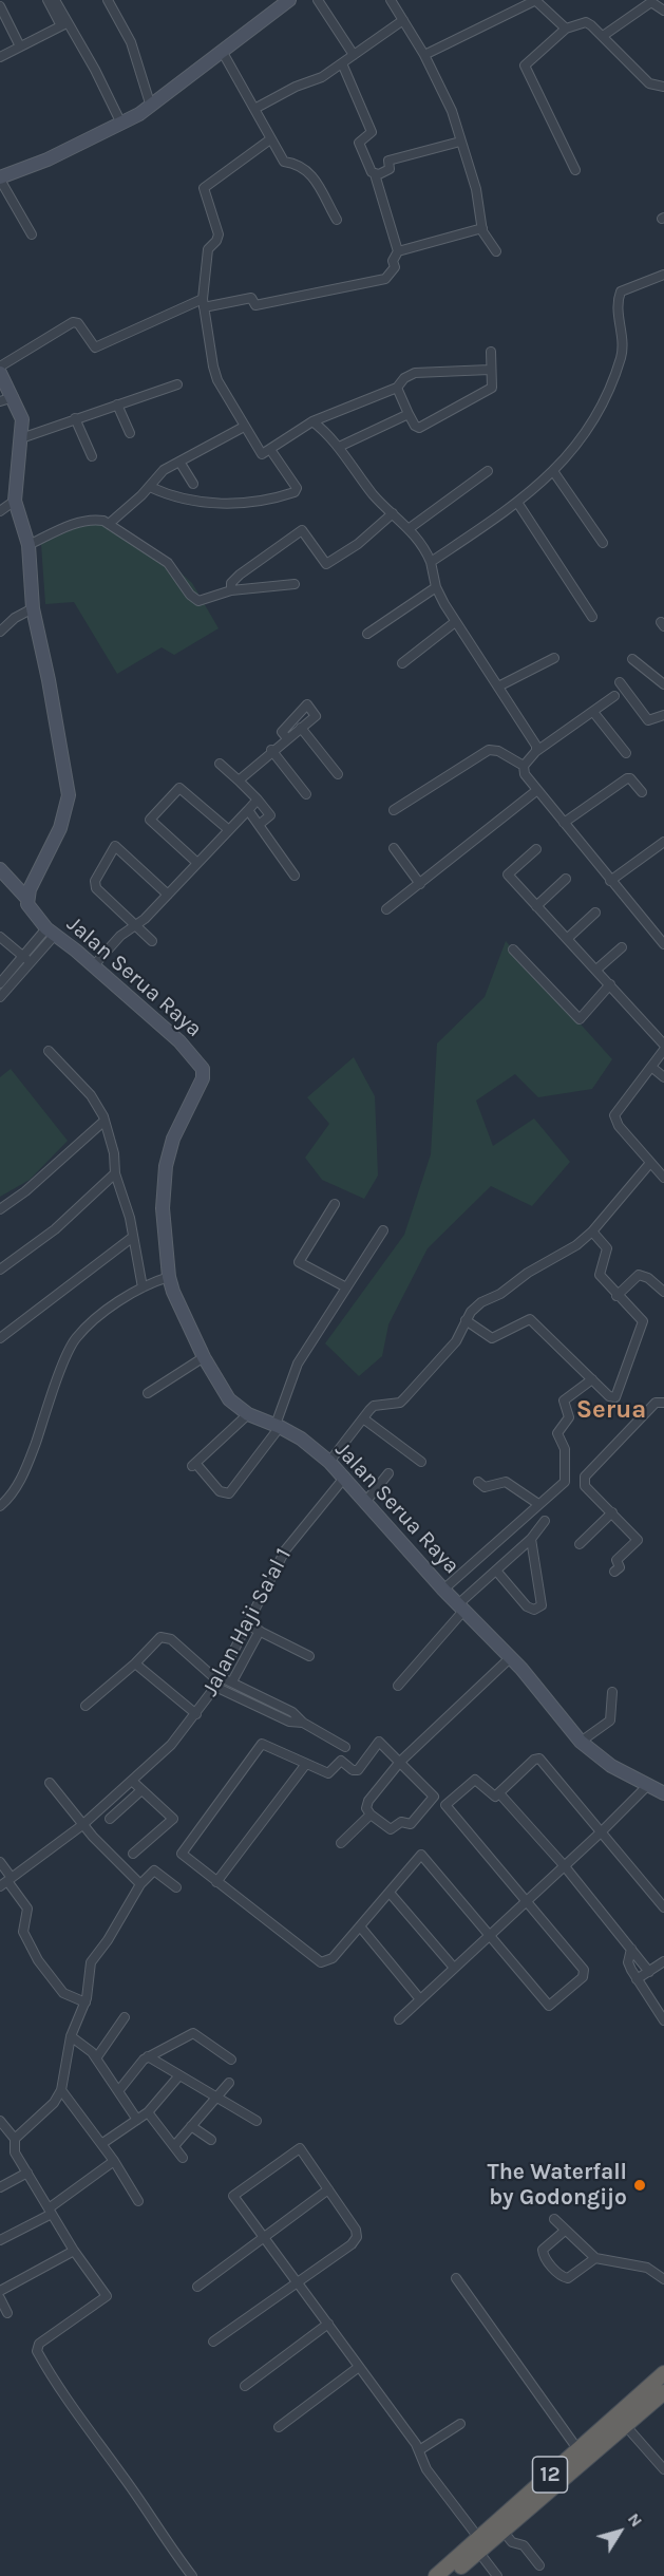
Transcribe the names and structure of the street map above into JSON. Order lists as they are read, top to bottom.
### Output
{
  "streets": {
    "highway": ["12"],
    "main road": ["Jalan Serua Raya"],
    "street": ["Jalan Haji Sa'al 1"]
  },
  "crossings": [
    ["Jalan Serua Raya", "Jalan Haji Sa'al 1"]
  ],
  "districts": ["Serua"],
  "places": ["The Waterfall by Godongijo"],
  "north": "top right"
}
